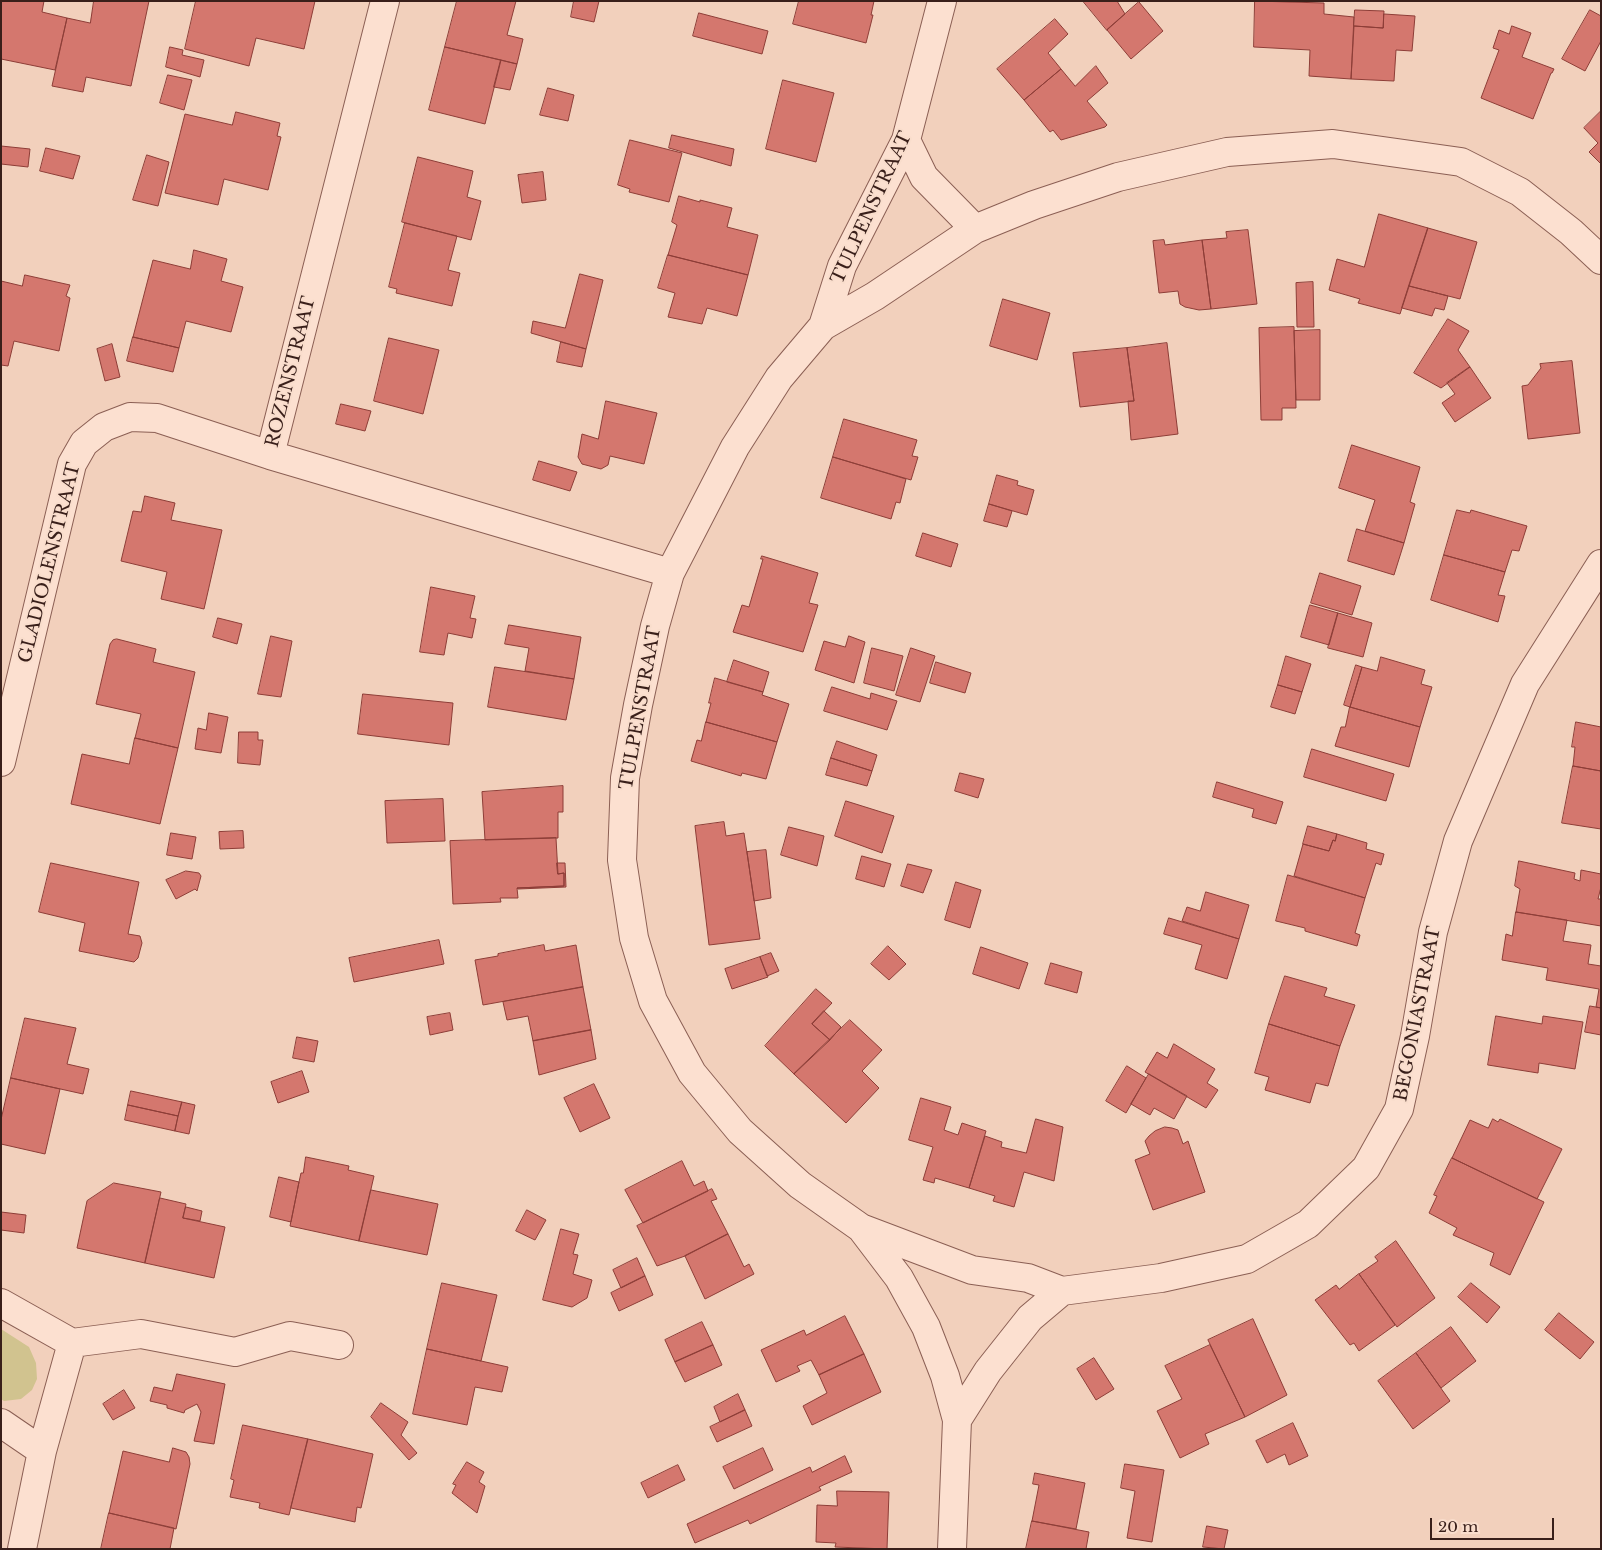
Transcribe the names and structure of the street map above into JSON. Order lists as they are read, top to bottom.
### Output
{
  "streets": {
    "street": [
      "TULPENSTRAAT",
      "ROZENSTRAAT",
      "GLADIOLENSTRAAT",
      "BEGONIASTRAAT"
    ]
  },
  "crossings": [
    ["TULPENSTRAAT", "ROZENSTRAAT"],
    ["TULPENSTRAAT", "BEGONIASTRAAT"],
    ["ROZENSTRAAT", "GLADIOLENSTRAAT"]
  ],
  "scale_bar": "20 m"
}
